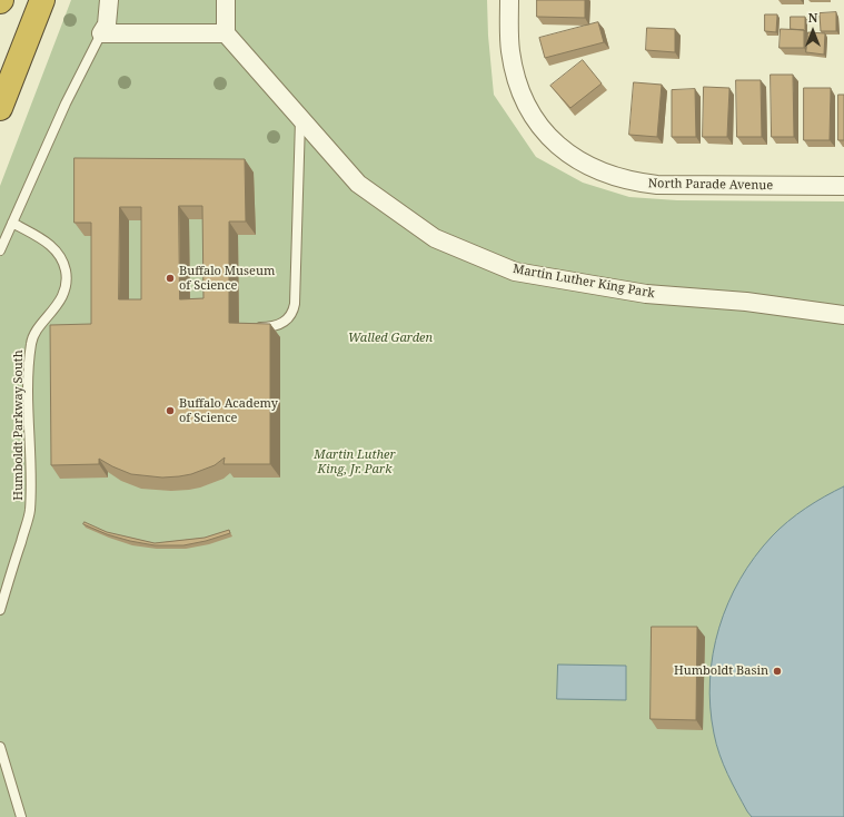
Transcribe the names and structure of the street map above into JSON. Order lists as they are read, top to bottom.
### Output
{
  "streets": {
    "street": ["North Parade Avenue", "Martin Luther King Park"],
    "lane": ["Humboldt Parkway South"]
  },
  "parks": ["Walled Garden", "Martin Luther King, Jr. Park"],
  "places": ["Buffalo Museum of Science", "Buffalo Academy of Science", "Humboldt Basin"],
  "north": "top"
}
